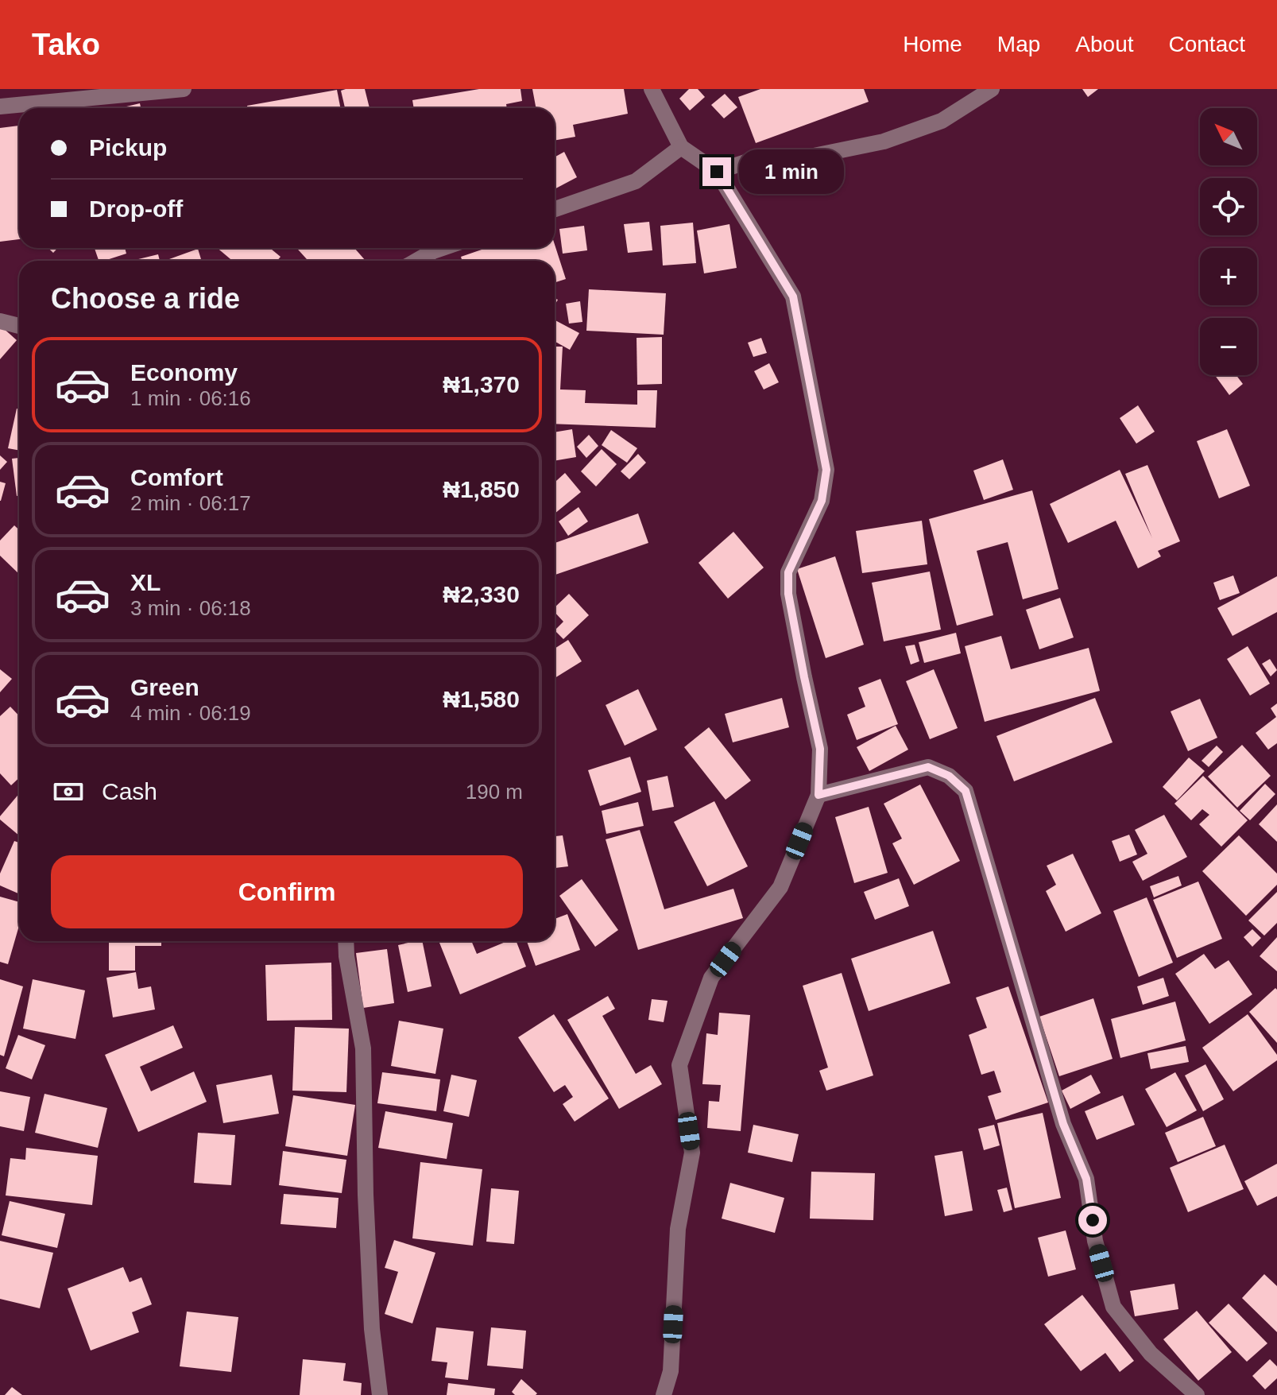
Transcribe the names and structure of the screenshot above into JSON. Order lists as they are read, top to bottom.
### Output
{
  "north": "top left",
  "page": {
    "header": "Tako",
    "nav": [
      "Home",
      "Map",
      "About",
      "Contact"
    ],
    "map_buttons": ["+", "−"],
    "banner": ["Pickup", "Drop-off"],
    "bubble": "1 min",
    "heading": "Choose a ride",
    "list": [
      {
        "name": "Economy",
        "note": "1 min · 06:16",
        "value": "₦1,370"
      },
      {
        "name": "Comfort",
        "note": "2 min · 06:17",
        "value": "₦1,850"
      },
      {
        "name": "XL",
        "note": "3 min · 06:18",
        "value": "₦2,330"
      },
      {
        "name": "Green",
        "note": "4 min · 06:19",
        "value": "₦1,580"
      }
    ],
    "pay": ["Cash", "190 m"],
    "buttons": "Confirm"
  }
}
